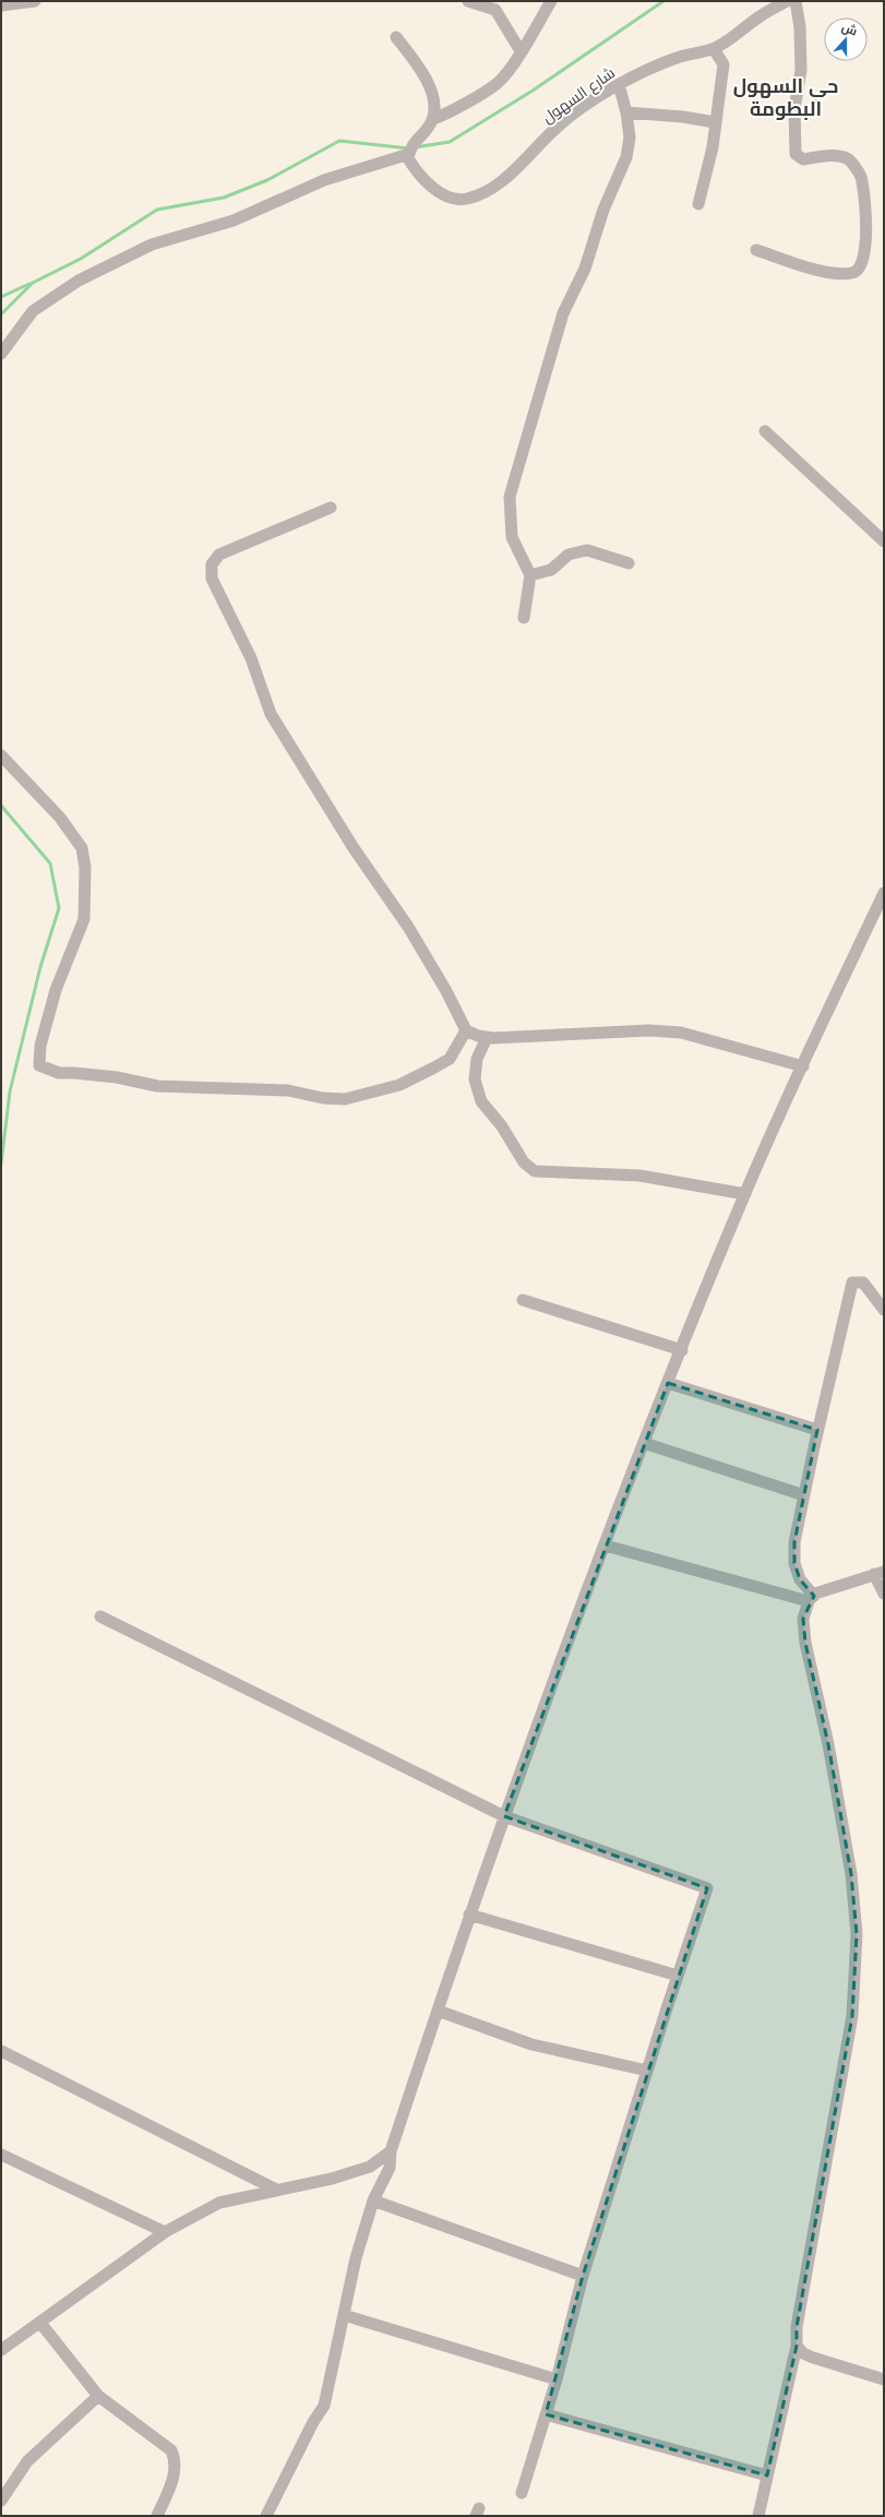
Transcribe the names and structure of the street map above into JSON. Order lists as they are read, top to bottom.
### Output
{
  "streets": {
    "street": ["شارع السهول"]
  },
  "districts": ["حي السهول البطومة"],
  "north": "top"
}
